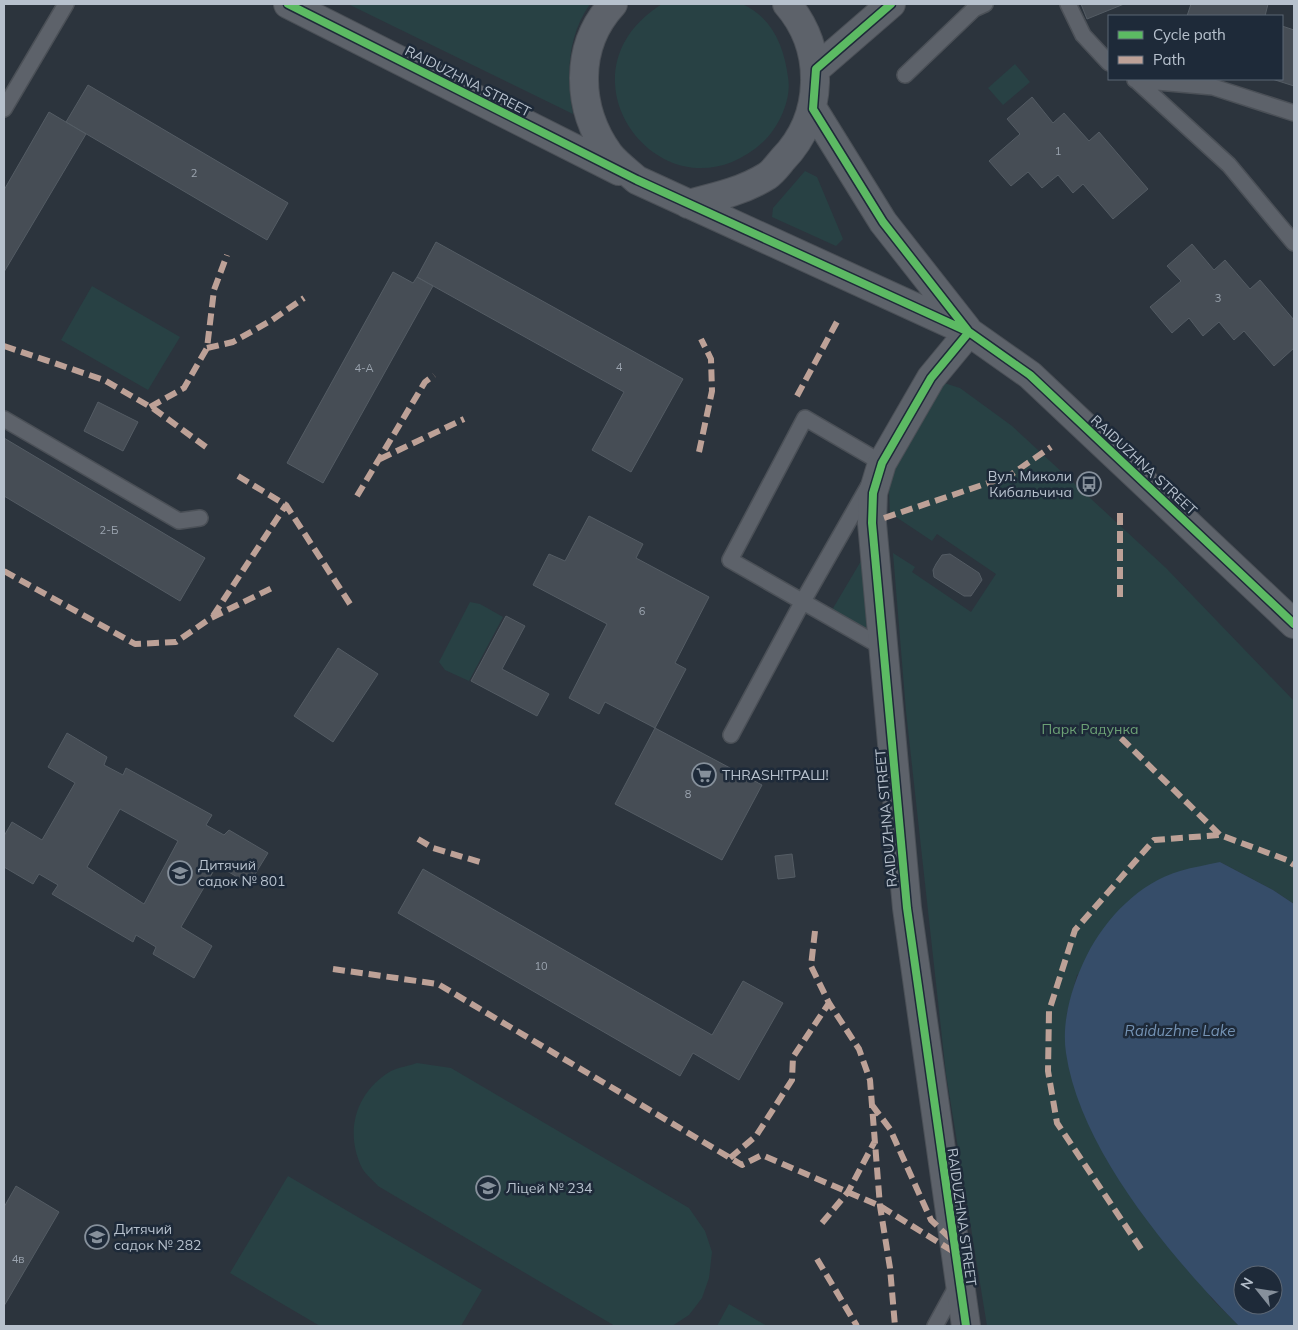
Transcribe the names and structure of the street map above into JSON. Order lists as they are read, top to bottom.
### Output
{
  "streets": {
    "street": ["RAIDUZHNA STREET"]
  },
  "water": ["Raiduzhne Lake"],
  "parks": ["Парк Радунка"],
  "places": {
    "bus stop": ["Вул. Миколи Кибальчича"],
    "supermarket": ["ТHRASH!ТРАШ!"],
    "school or university": ["Дитячий садок № 801", "Ліцей № 234", "Дитячий садок № 282"]
  },
  "house_numbers": [
    "1",
    "2",
    "3",
    "4",
    "4-А",
    "2-Б",
    "6",
    "8",
    "10",
    "4в"
  ],
  "legend": ["Cycle path", "Path"],
  "north": "top left"
}
